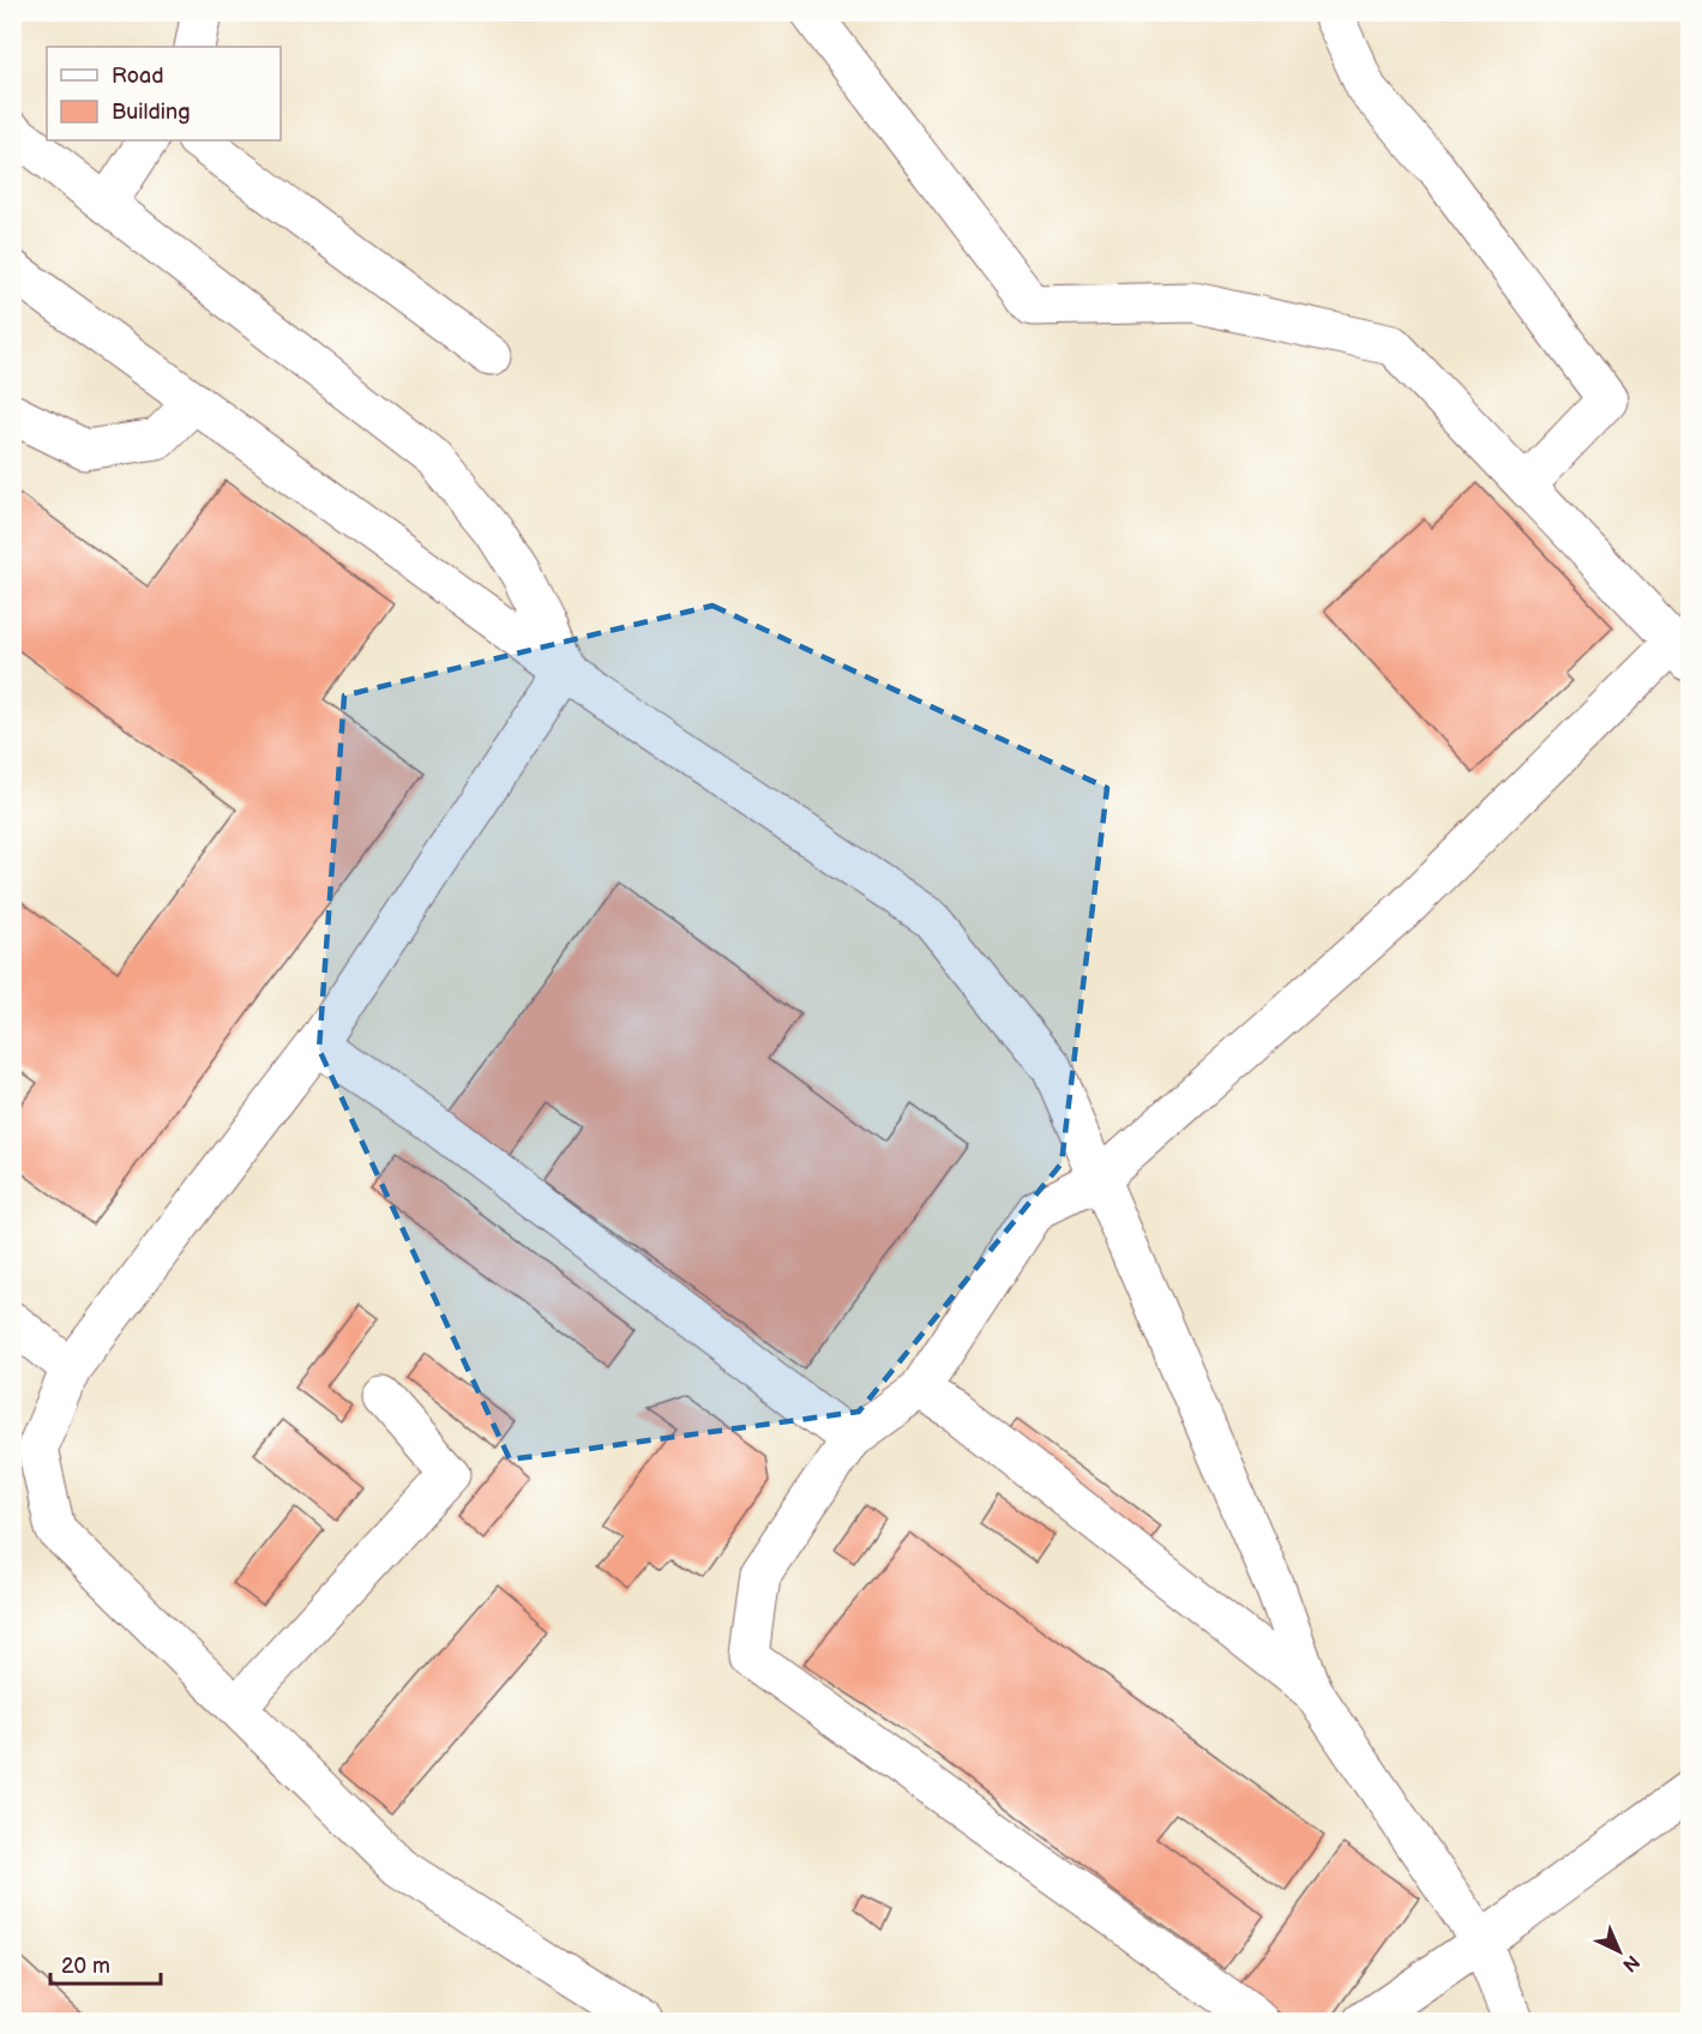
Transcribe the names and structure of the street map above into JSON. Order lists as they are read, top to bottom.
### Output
{
  "legend": ["Road", "Building"],
  "scale_bar": "20 m",
  "north": "bottom right"
}
